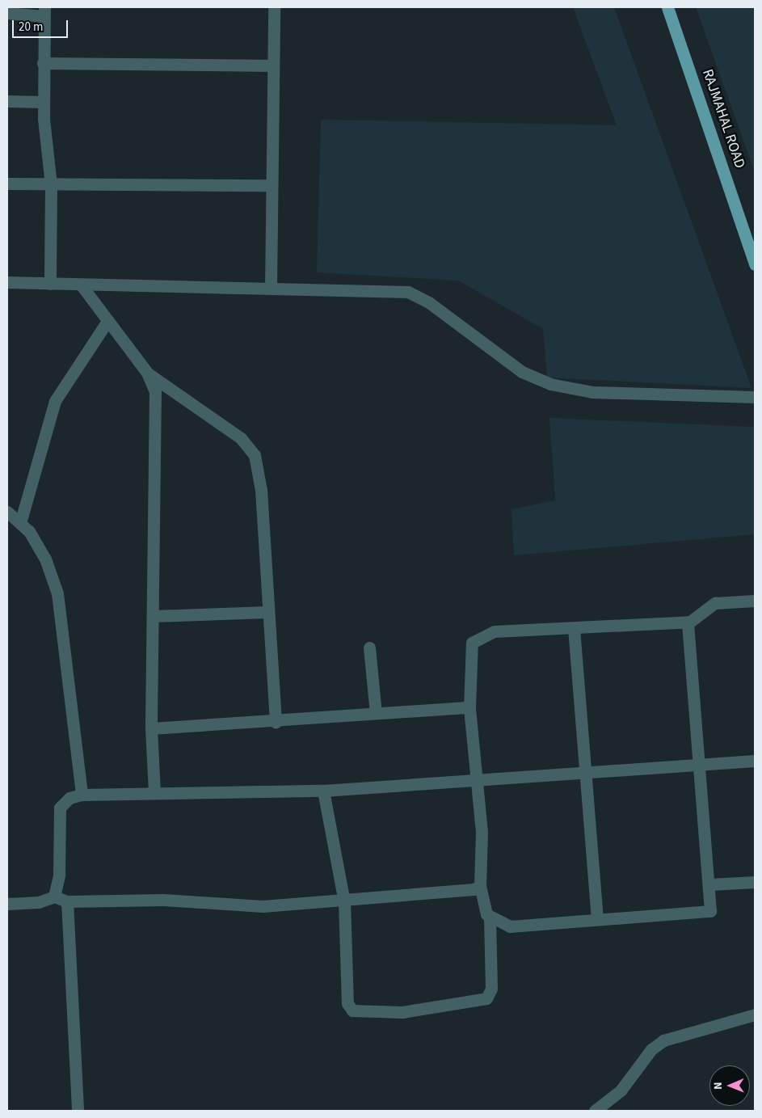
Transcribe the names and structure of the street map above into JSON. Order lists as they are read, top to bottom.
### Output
{
  "streets": {
    "main road": ["RAJMAHAL ROAD"]
  },
  "scale_bar": "20 m",
  "north": "left"
}
